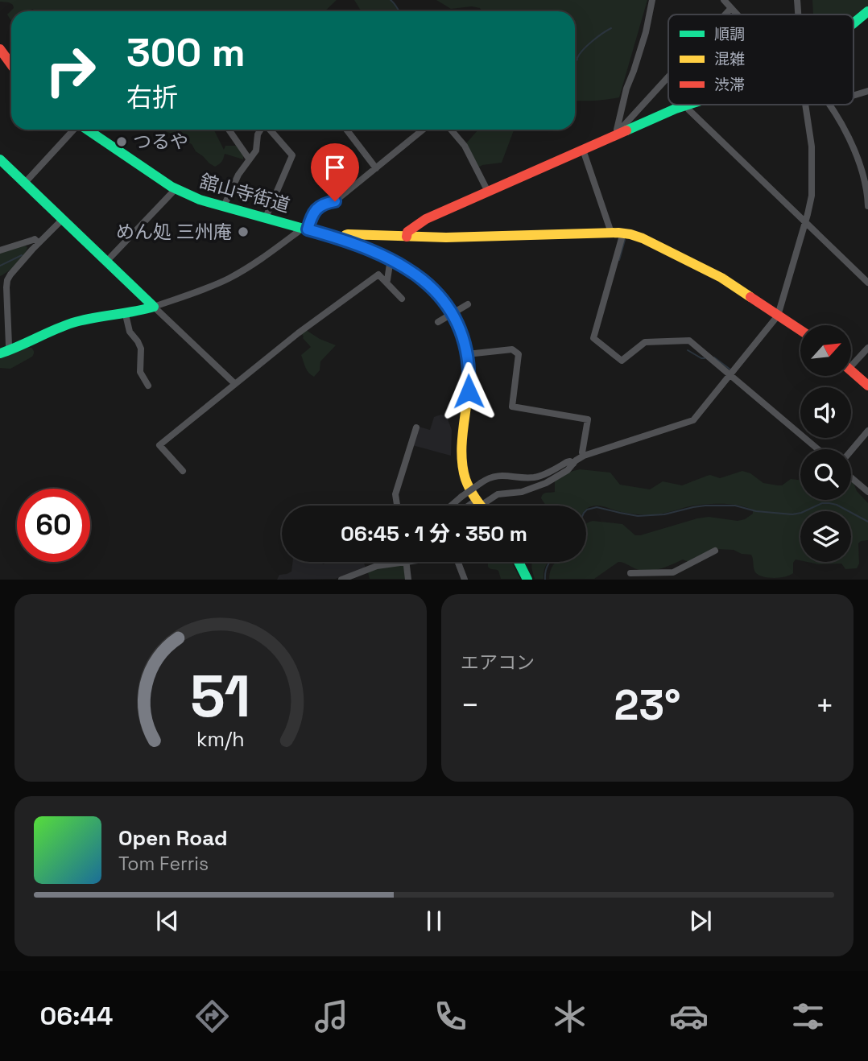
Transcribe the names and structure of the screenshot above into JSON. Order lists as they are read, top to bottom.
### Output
{
  "streets": {
    "street": ["舘山寺街道"]
  },
  "places": ["つるや", "めん処 三州庵"],
  "legend": ["順調", "混雑", "渋滞"],
  "north": "top right",
  "page": {
    "turn": ["300 m", "右折"],
    "limit": "60",
    "trip": "06:45 · 1 分 · 350 m",
    "tile": "エアコン",
    "heat": ["−", "23°", "+"],
    "song": ["Open Road", "Tom Ferris"],
    "tabs": "06:44",
    "gauge": ["51", "km/h"]
  }
}
